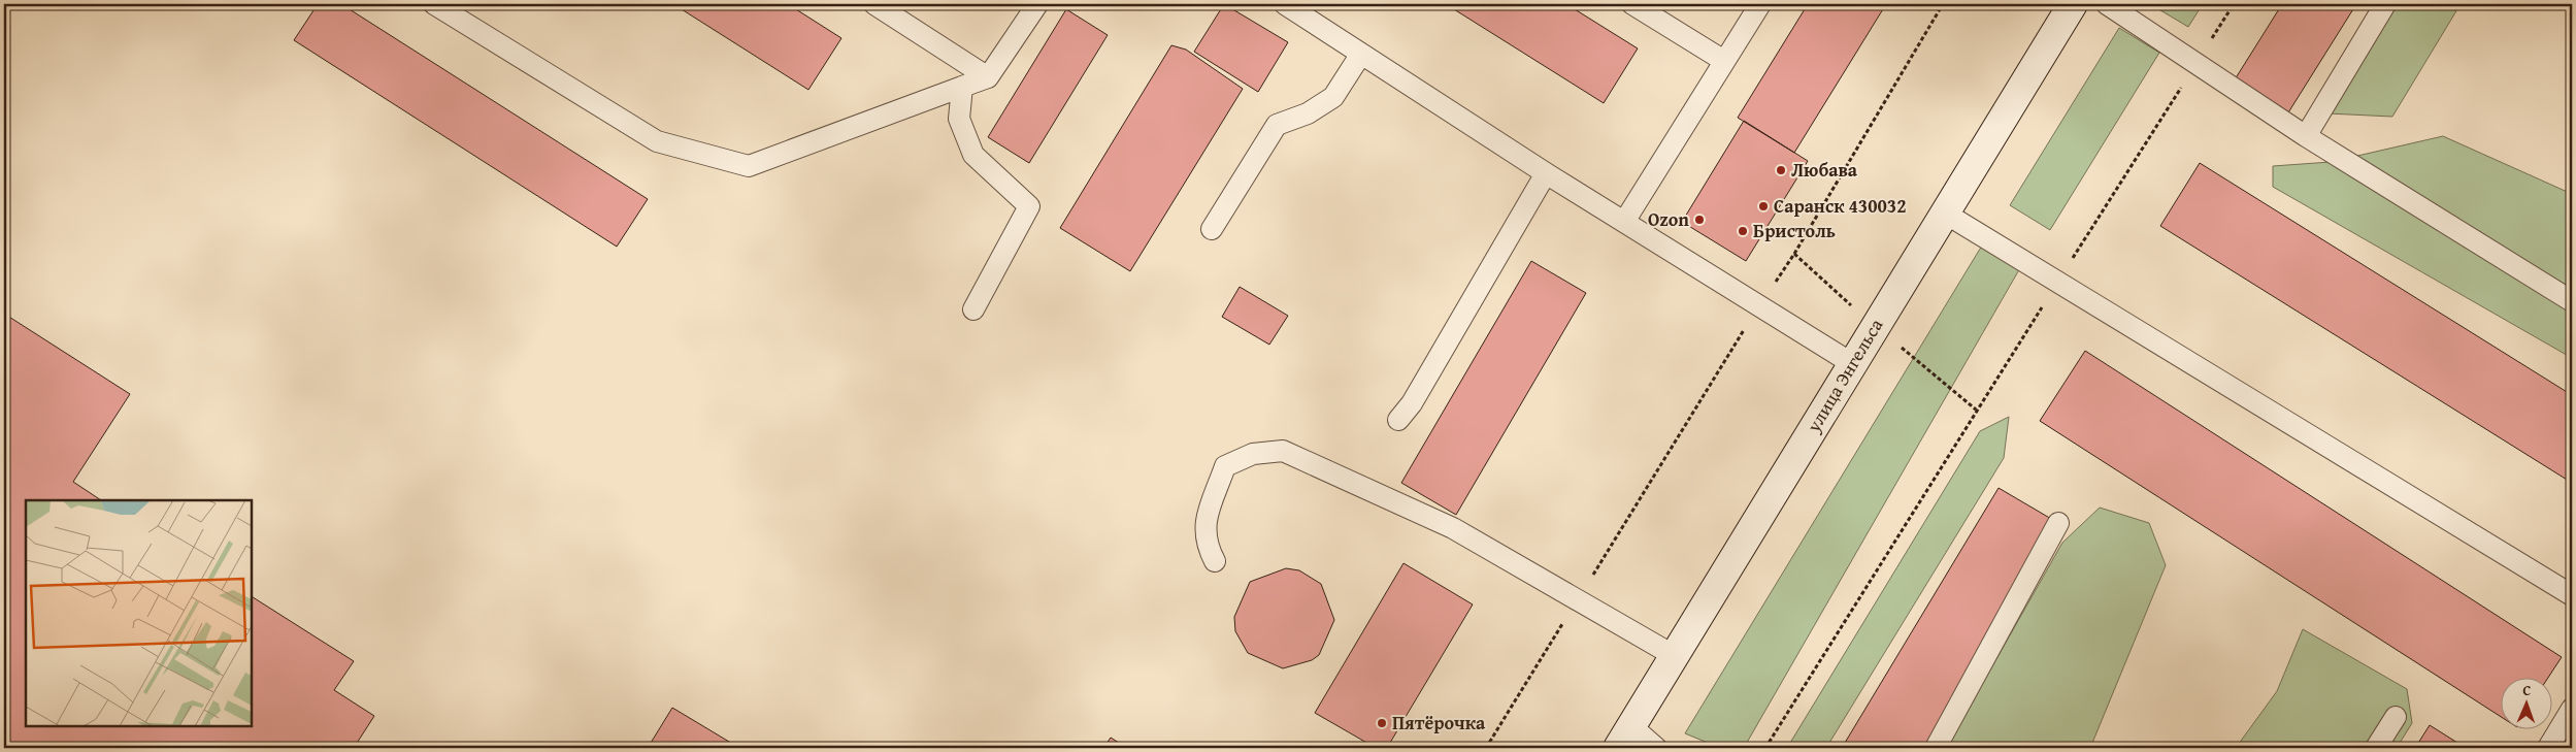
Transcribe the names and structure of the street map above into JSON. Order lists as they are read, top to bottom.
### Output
{
  "streets": {
    "main road": ["улица Энгельса"]
  },
  "places": [
    "Любава",
    "Саранск 430032",
    "Ozon",
    "Бристоль",
    "Пятёрочка"
  ],
  "north": "top"
}
